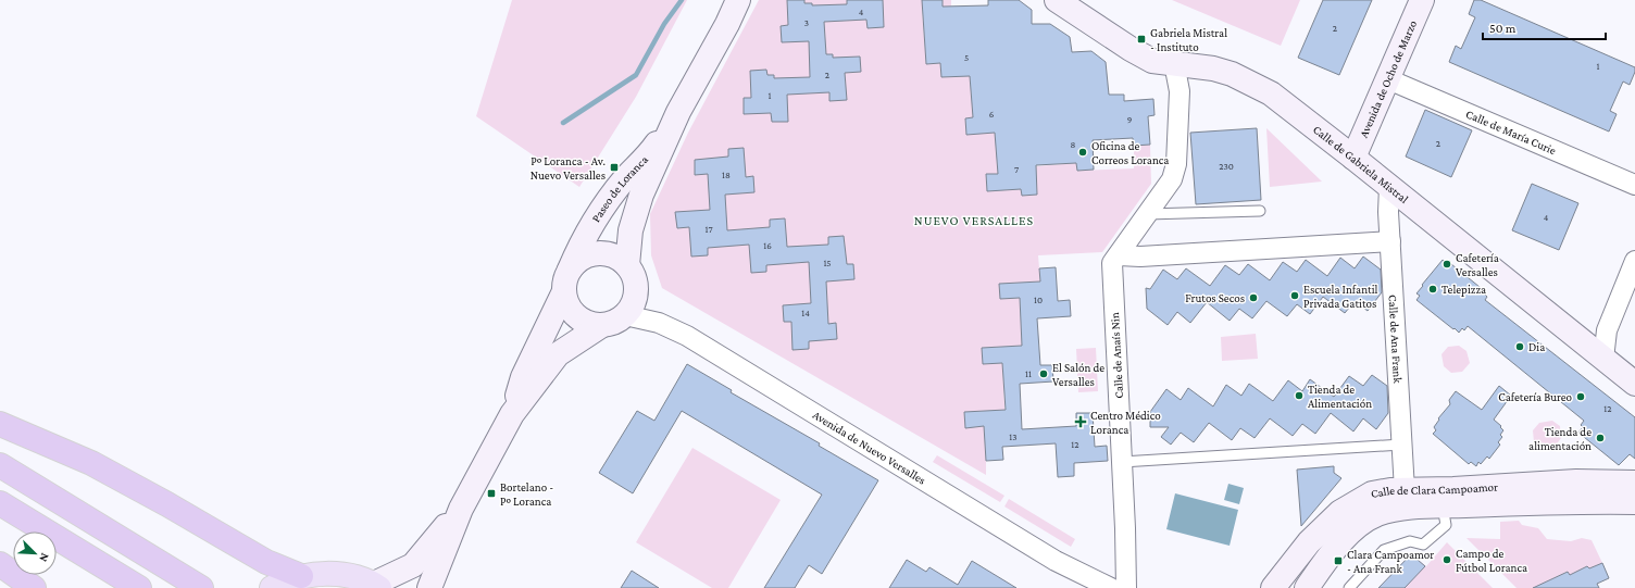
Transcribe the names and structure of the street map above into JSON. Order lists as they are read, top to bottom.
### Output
{
  "streets": {
    "street": [
      "Avenida de Ocho de Marzo",
      "Calle de María Curie",
      "Calle de Gabriela Mistral",
      "Paseo de Loranca",
      "Calle de Ana Frank",
      "Calle de Anaís Nin",
      "Avenida de Nuevo Versalles",
      "Calle de Clara Campoamor"
    ]
  },
  "crossings": [
    ["Avenida de Ocho de Marzo", "Calle de María Curie"],
    ["Avenida de Ocho de Marzo", "Calle de Gabriela Mistral"],
    ["Calle de Gabriela Mistral", "Calle de Ana Frank"],
    ["Calle de Gabriela Mistral", "Calle de Anaís Nin"],
    ["Paseo de Loranca", "Avenida de Nuevo Versalles"],
    ["Calle de Ana Frank", "Calle de Clara Campoamor"]
  ],
  "districts": ["NUEVO VERSALLES"],
  "places": {
    "transit": [
      "Gabriela Mistral - Instituto",
      "Pº Loranca - Av. Nuevo Versalles",
      "Bortelano - Pº Loranca",
      "Clara Campoamor - Ana Frank"
    ],
    "other": [
      "Oficina de Correos Loranca",
      "Cafetería Versalles",
      "Telepizza",
      "Escuela Infantil Privada Gatitos",
      "Frutos Secos",
      "Dia",
      "El Salón de Versalles",
      "Tienda de Alimentación",
      "Cafetería Bureo",
      "Tienda de alimentación",
      "Campo de Fútbol Loranca"
    ],
    "health": ["Centro Médico Loranca"]
  },
  "house_numbers": [
    "4",
    "3",
    "2",
    "5",
    "1",
    "2",
    "1",
    "6",
    "9",
    "2",
    "8",
    "230",
    "7",
    "18",
    "4",
    "17",
    "16",
    "15",
    "10",
    "14",
    "11",
    "12",
    "13",
    "12"
  ],
  "scale_bar": "50 m",
  "north": "bottom right"
}
